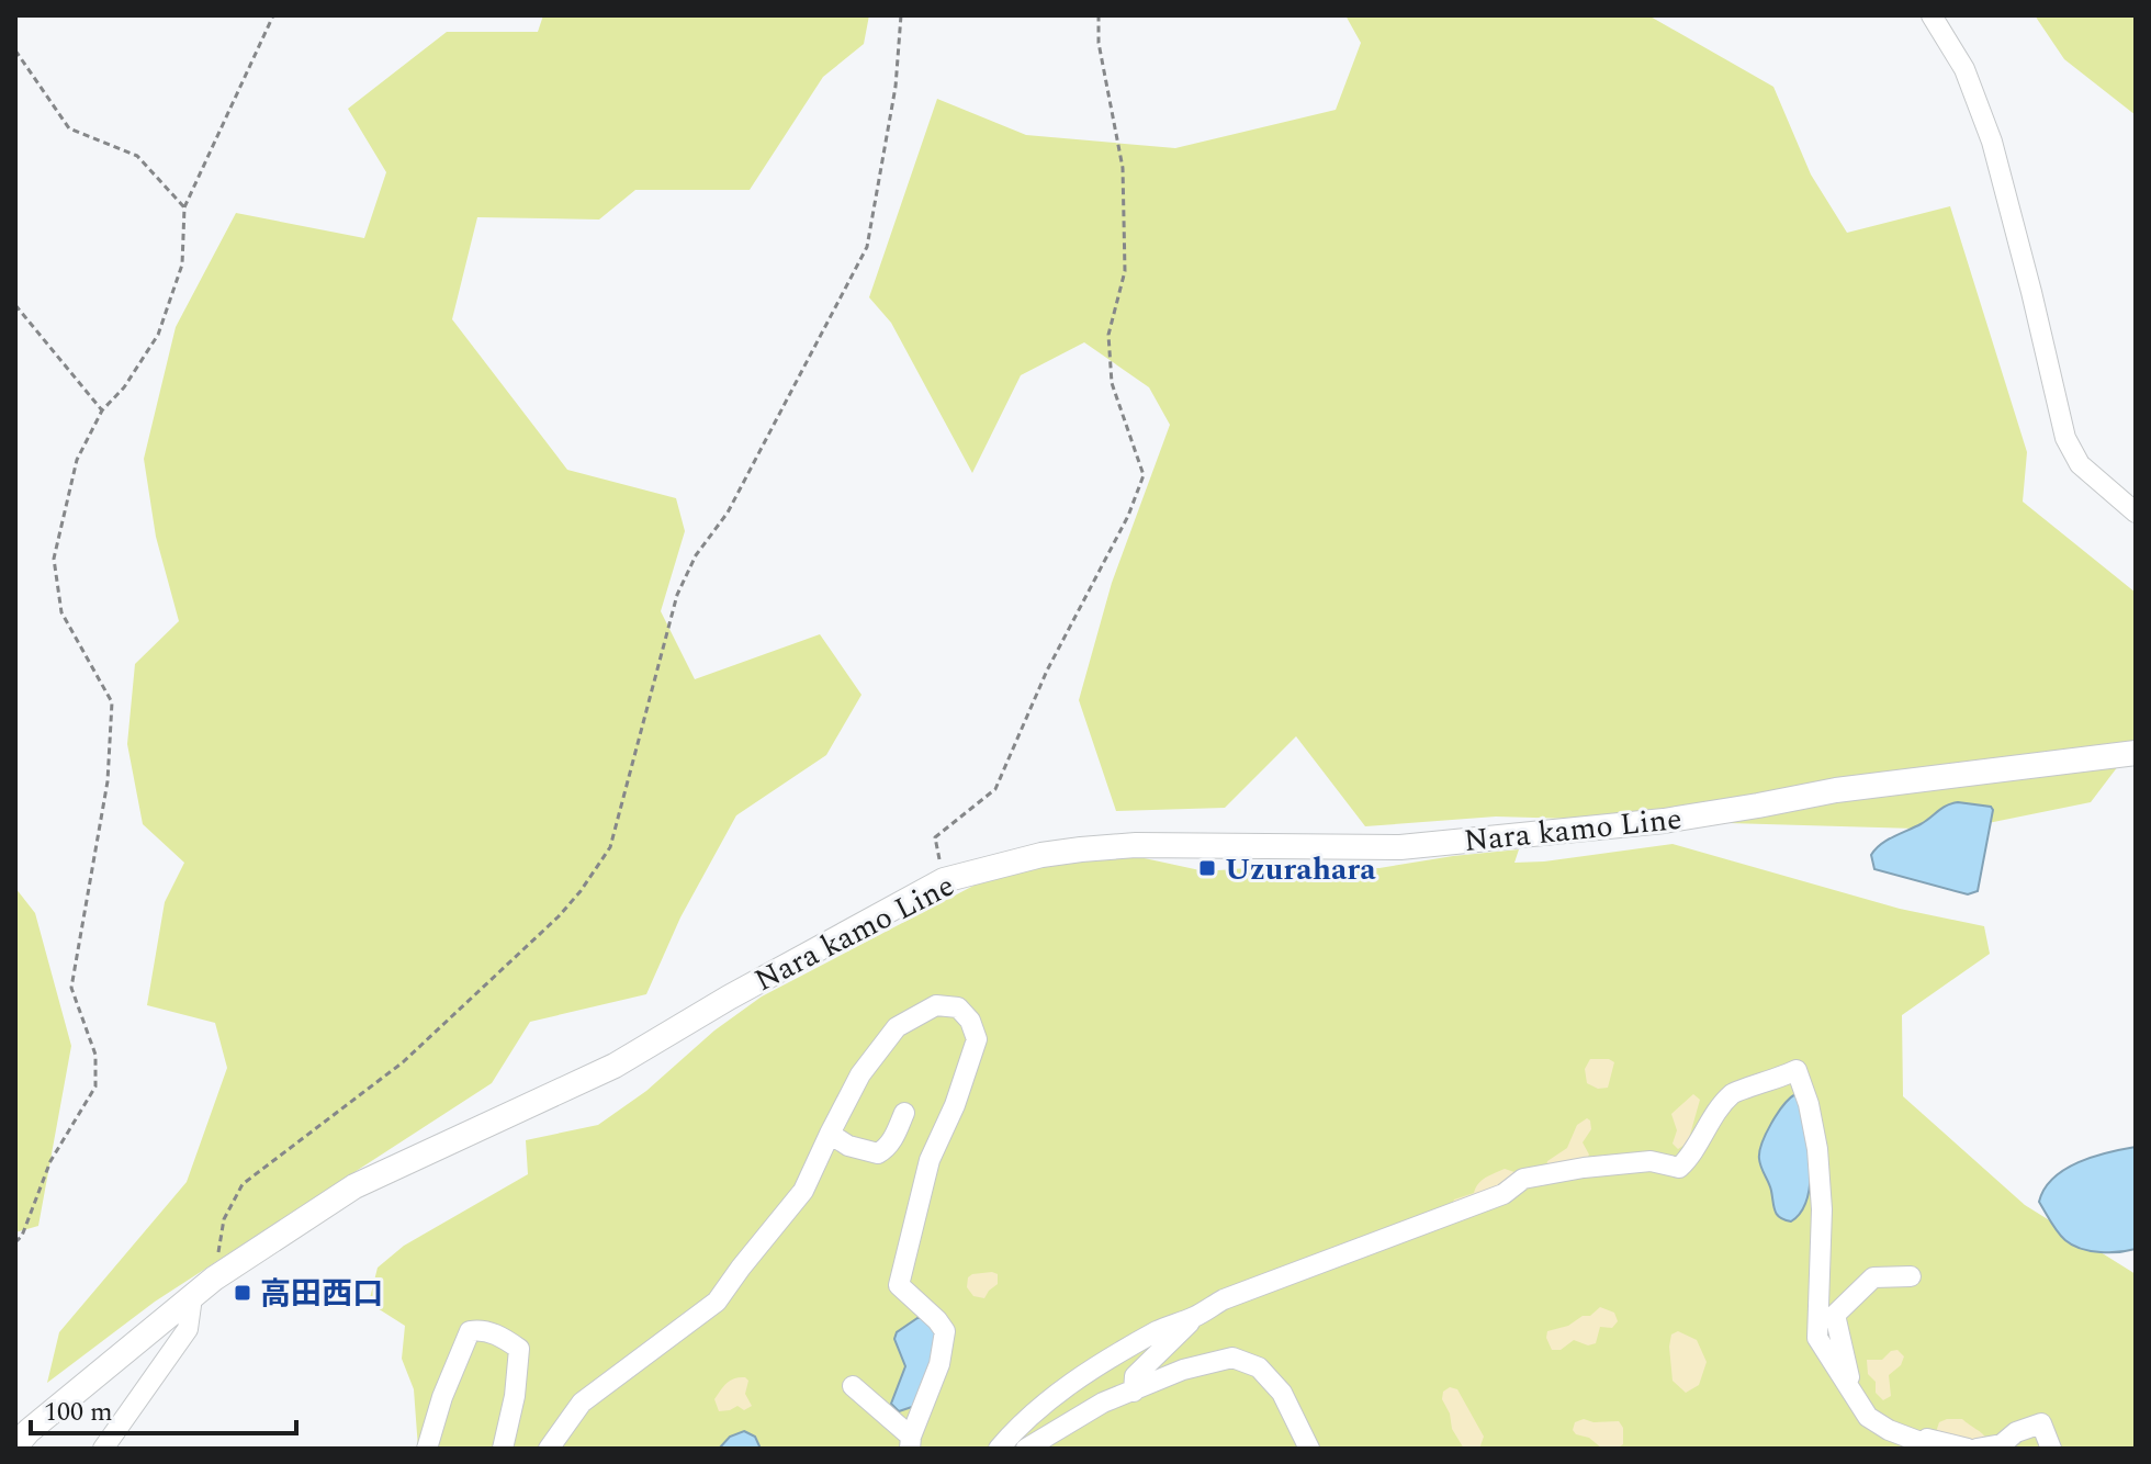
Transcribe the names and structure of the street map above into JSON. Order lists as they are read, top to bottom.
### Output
{
  "streets": {
    "main road": ["Nara kamo Line"]
  },
  "places": {
    "transit": ["Uzurahara", "高田西口"]
  },
  "scale_bar": "100 m"
}
